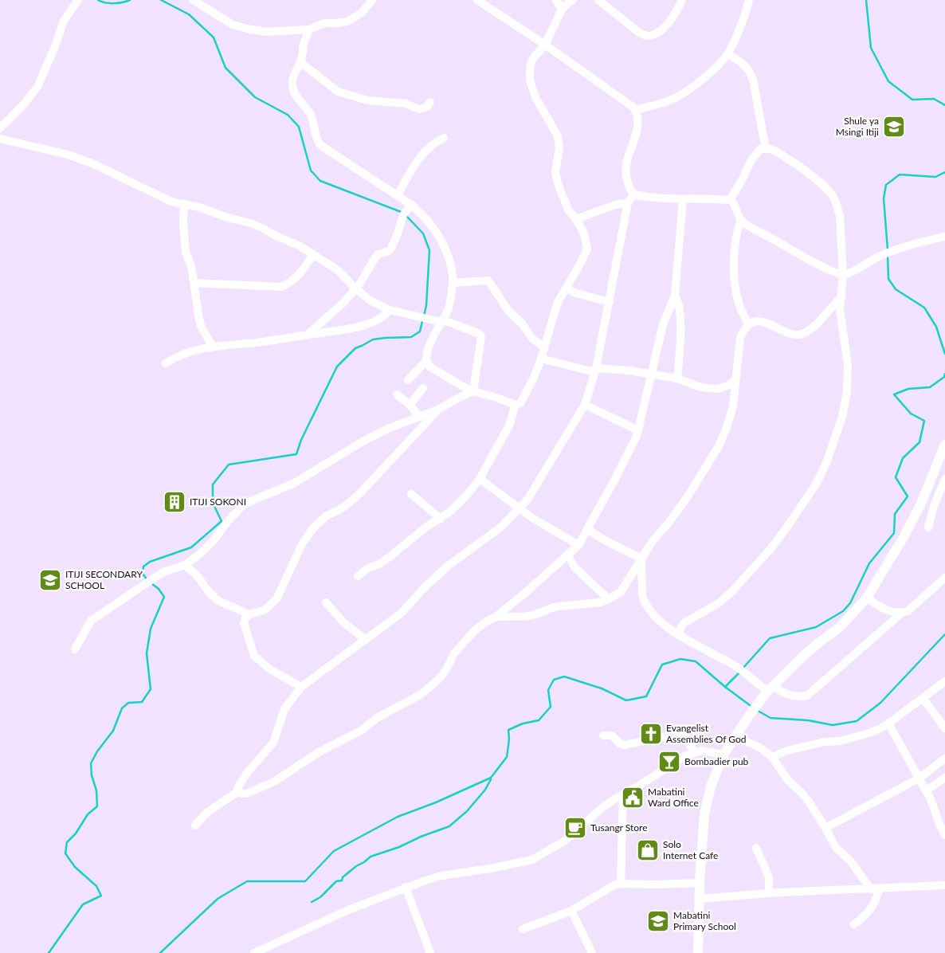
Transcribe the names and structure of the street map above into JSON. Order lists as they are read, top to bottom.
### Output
{
  "places": {
    "school or university": ["Shule ya Msingi Itiji", "ITIJI SECONDARY SCHOOL", "Mabatini Primary School"],
    "building": ["ITIJI SOKONI"],
    "church": ["Evangelist Assemblies Of God"],
    "bar": ["Bombadier pub"],
    "public building": ["Mabatini Ward Office"],
    "cafe": ["Tusangr Store"],
    "shop": ["Solo Internet Cafe"]
  }
}
